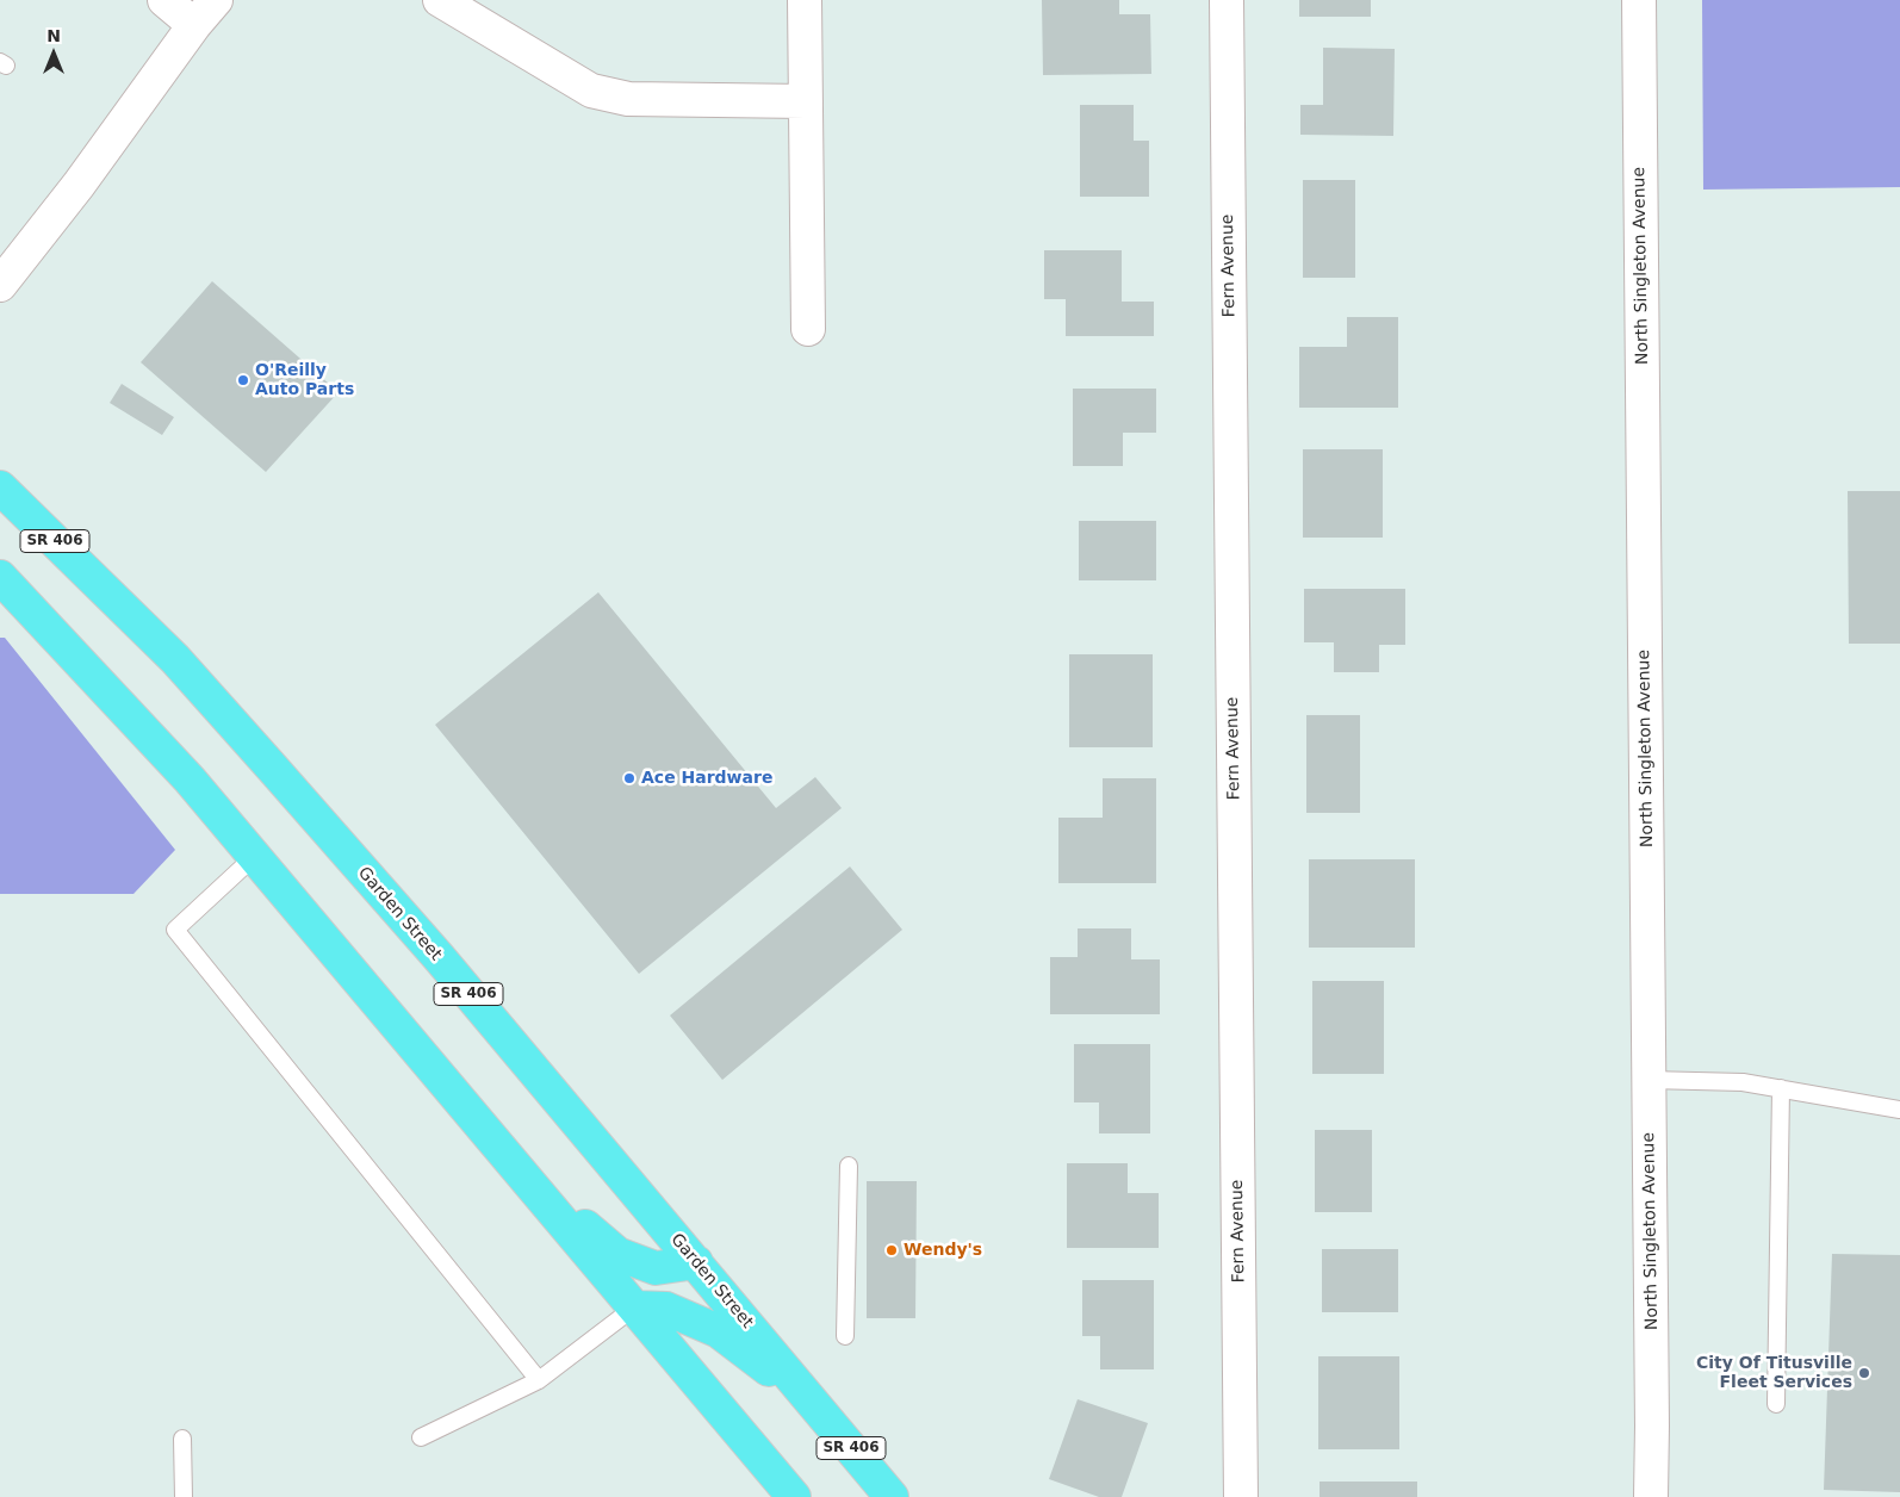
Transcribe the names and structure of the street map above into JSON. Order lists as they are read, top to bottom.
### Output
{
  "streets": {
    "main road": ["SR 406", "Garden Street"],
    "street": ["Fern Avenue", "North Singleton Avenue"]
  },
  "places": [
    "O'Reilly Auto Parts",
    "Ace Hardware",
    "Wendy's",
    "City Of Titusville Fleet Services"
  ],
  "north": "top"
}
